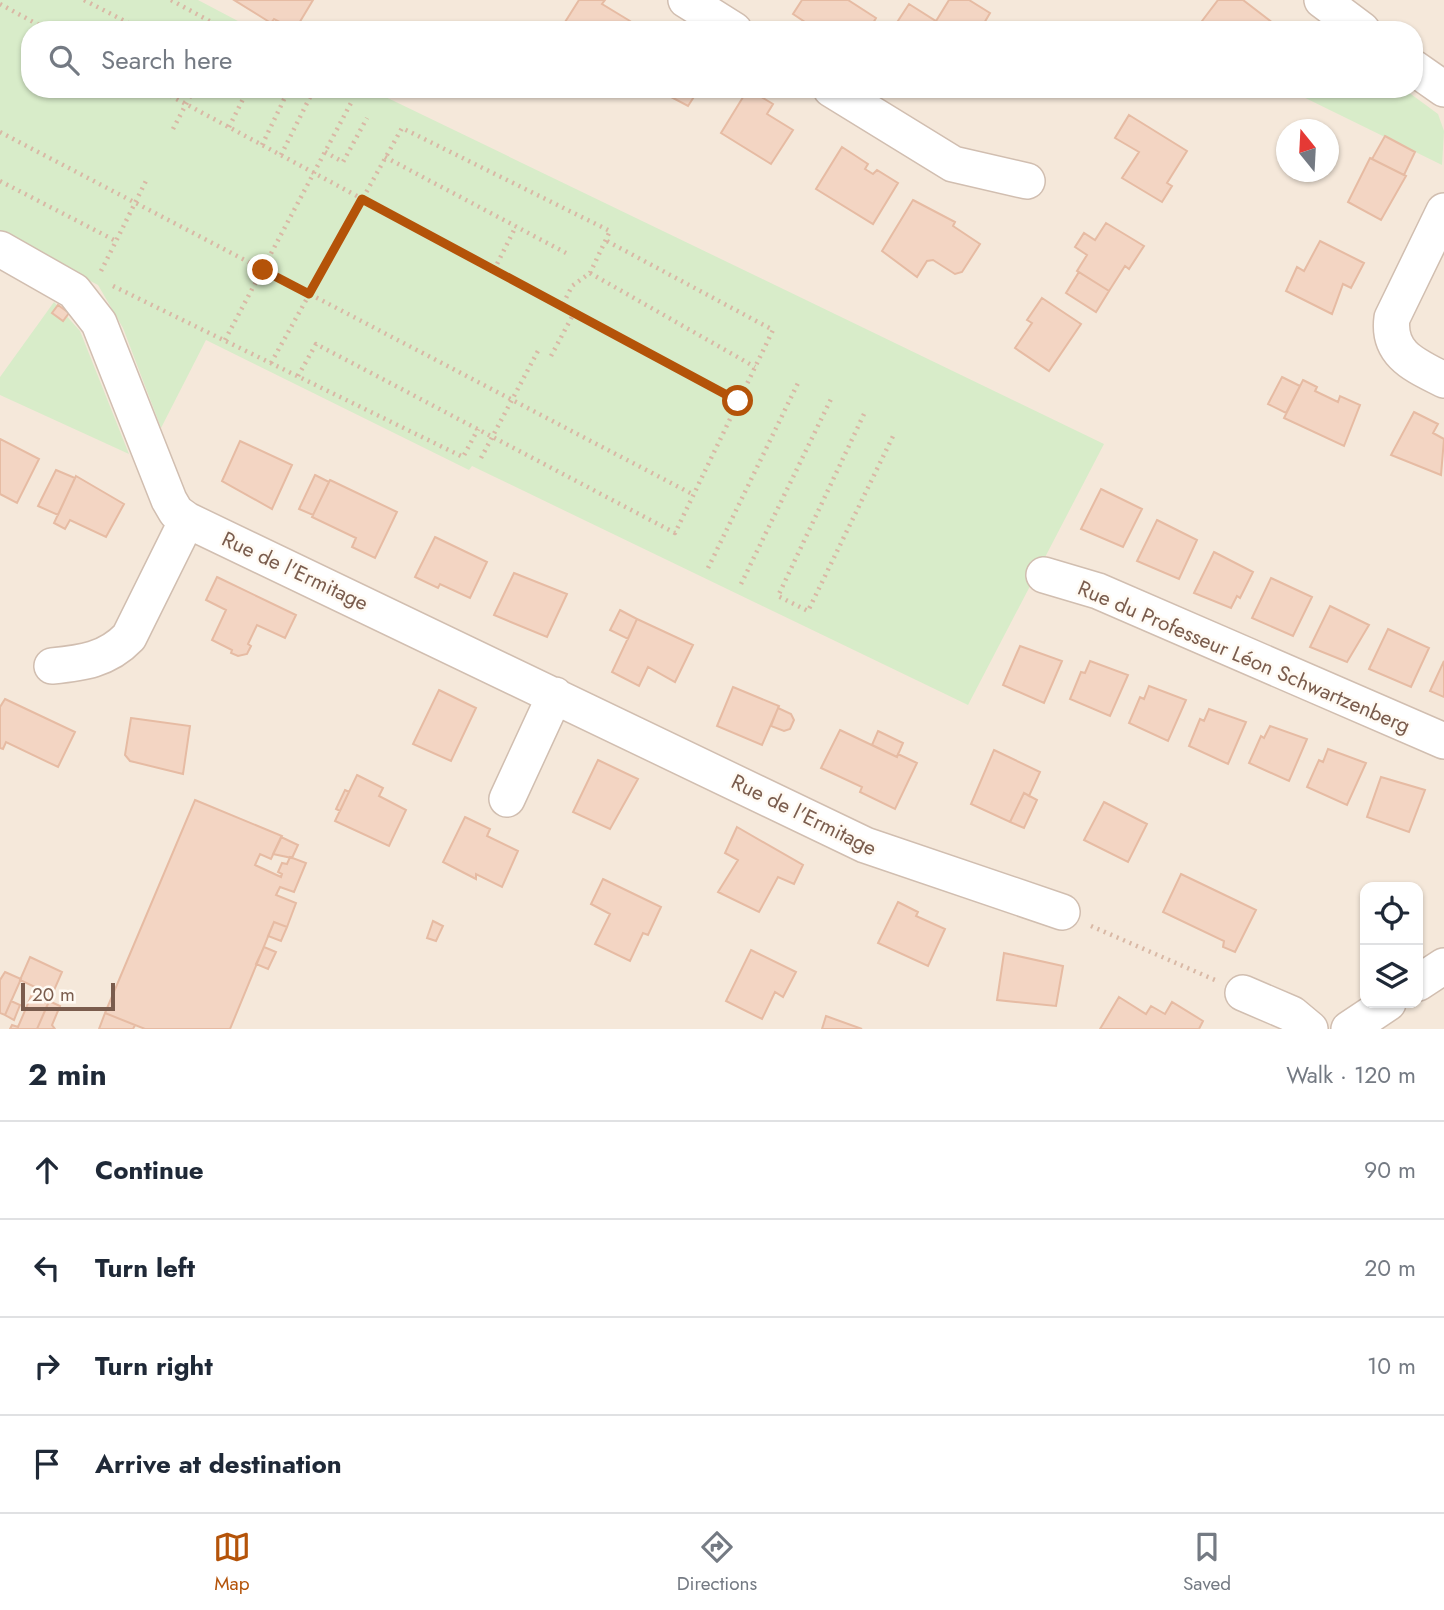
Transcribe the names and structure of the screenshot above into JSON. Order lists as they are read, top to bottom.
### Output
{
  "streets": {
    "street": ["Rue de l'Ermitage", "Rue du Professeur Léon Schwartzenberg"]
  },
  "scale_bar": "20 m",
  "north": "top",
  "page": {
    "search": "Search here",
    "scale": "20 m",
    "heading": ["2 min", "Walk · 120 m"],
    "list": [
      ["Continue", "90 m"],
      ["Turn left", "20 m"],
      ["Turn right", "10 m"],
      "Arrive at destination"
    ],
    "nav": ["Map", "Directions", "Saved"]
  }
}
